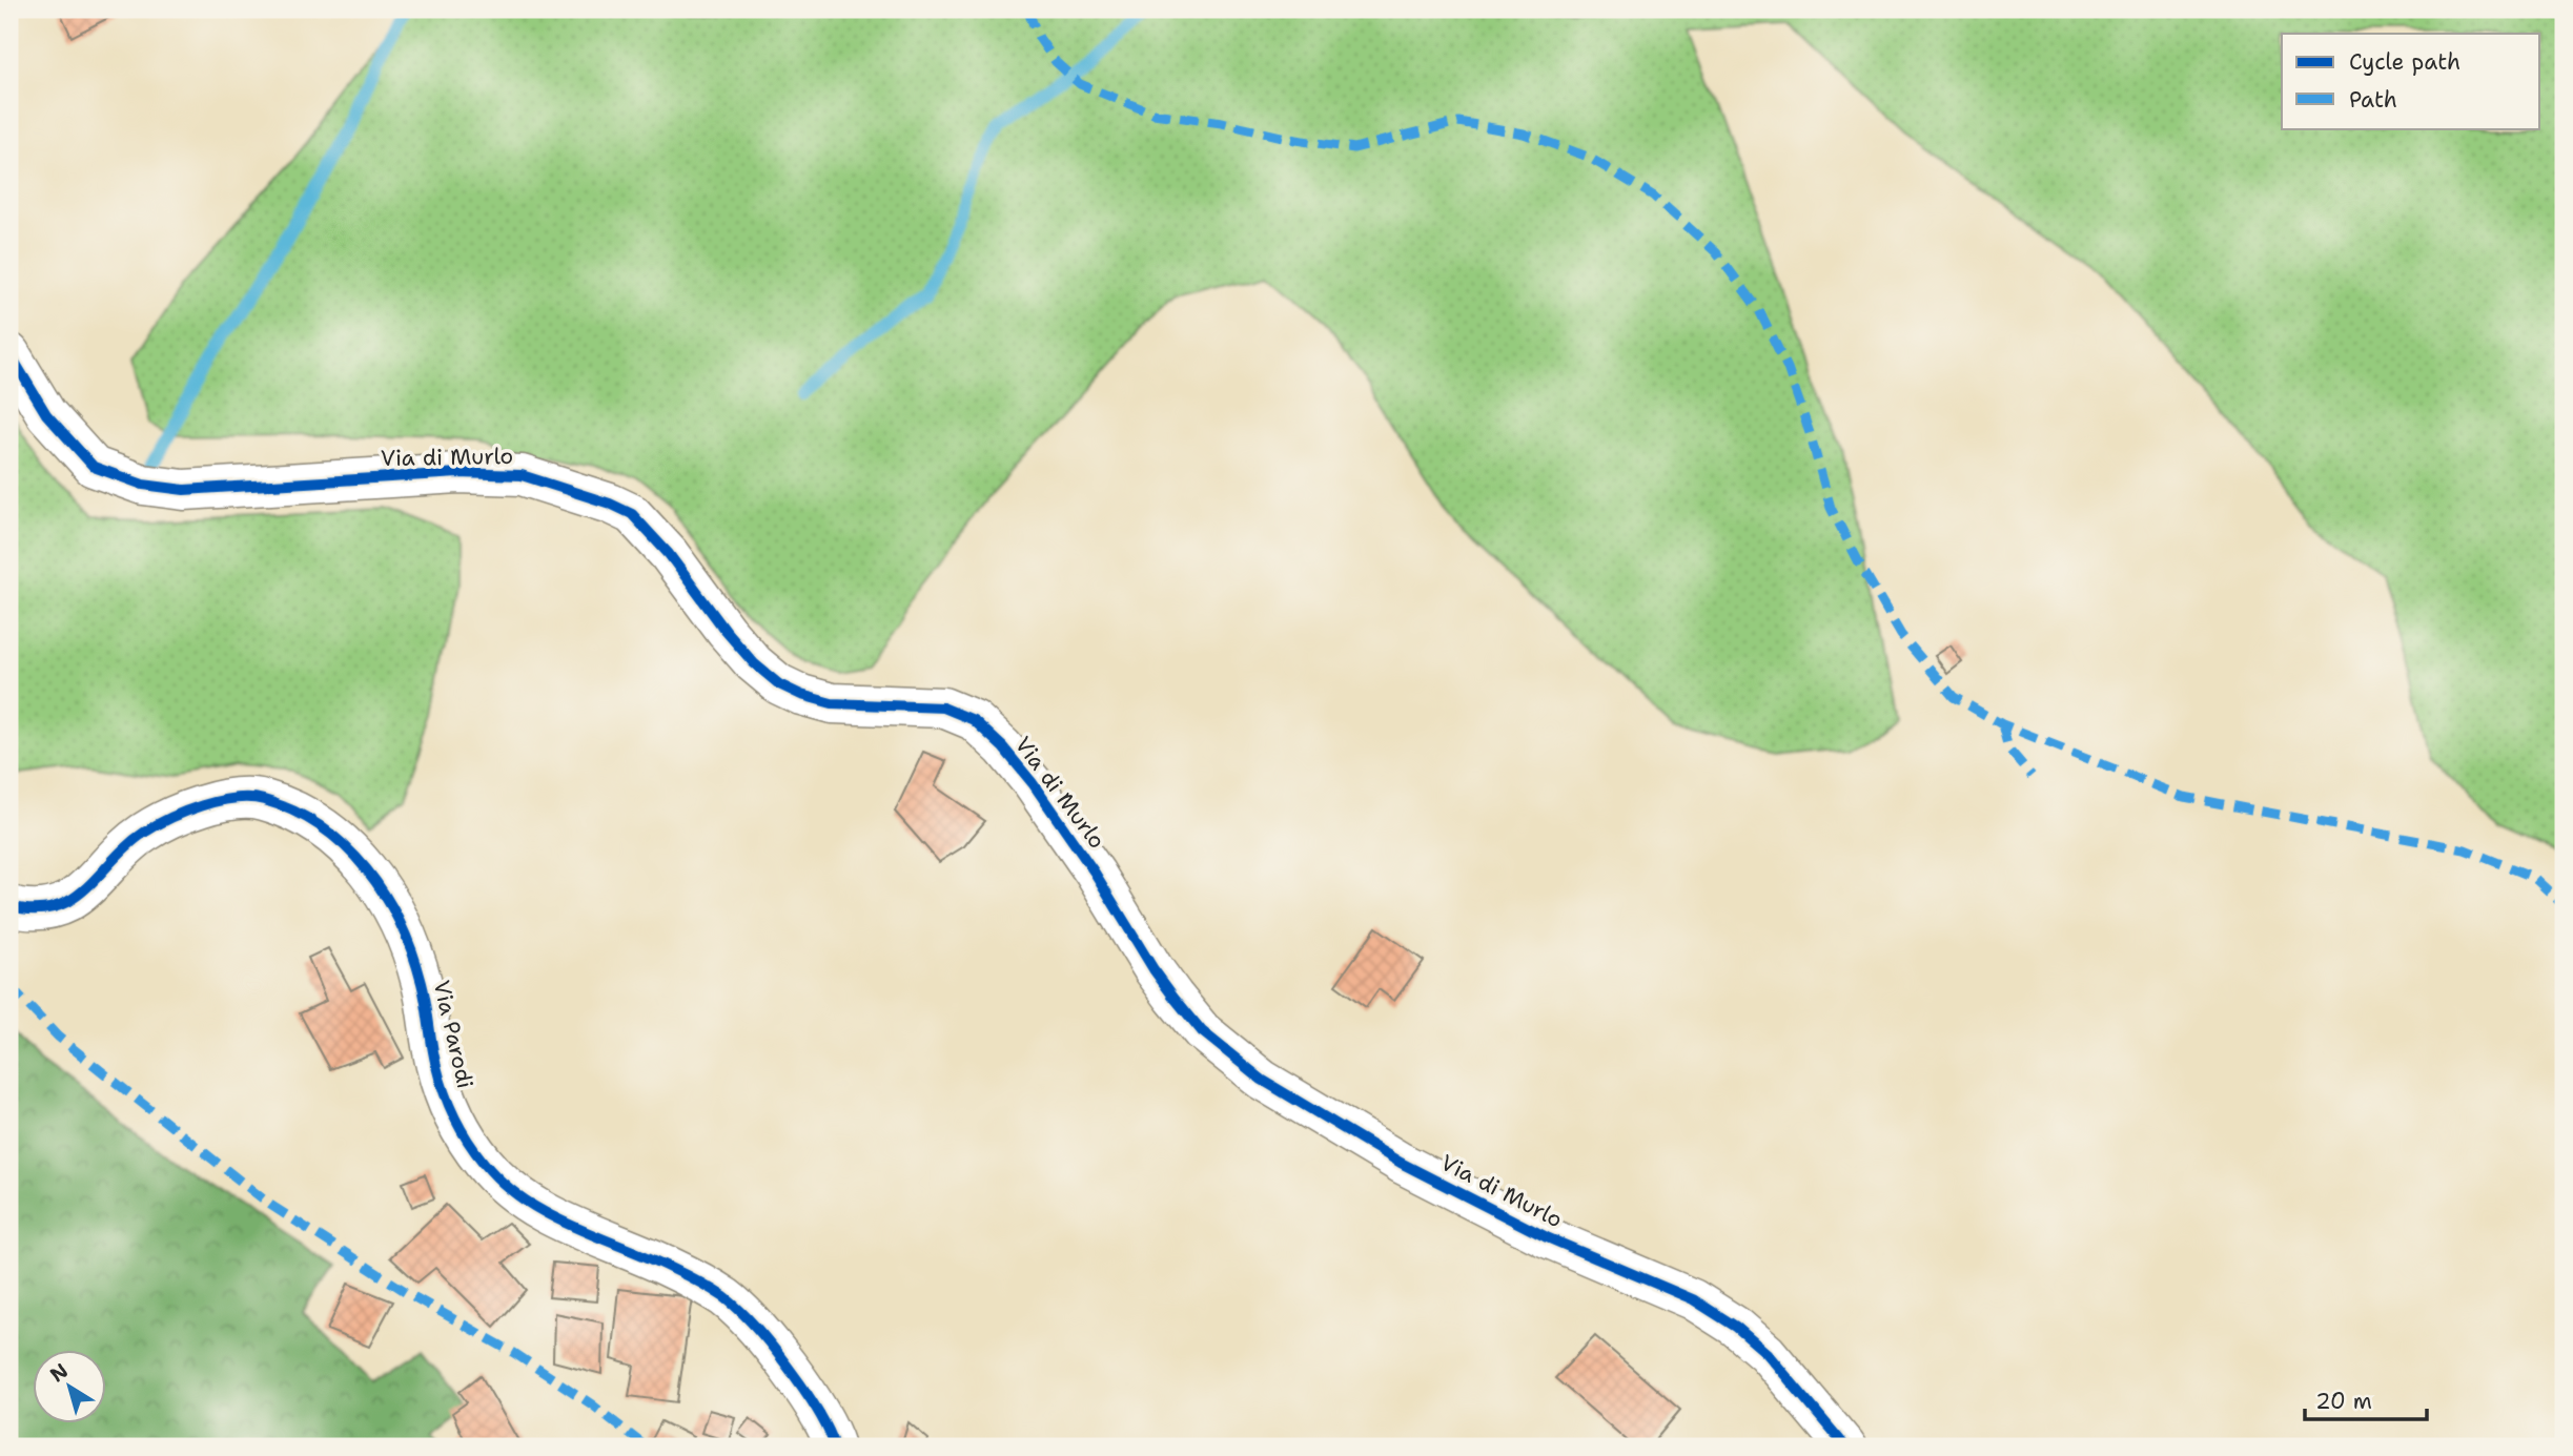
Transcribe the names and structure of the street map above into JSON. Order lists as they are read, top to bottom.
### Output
{
  "streets": {
    "street": ["Via di Murlo", "Via Parodi"]
  },
  "legend": ["Cycle path", "Path"],
  "scale_bar": "20 m",
  "north": "top left"
}
